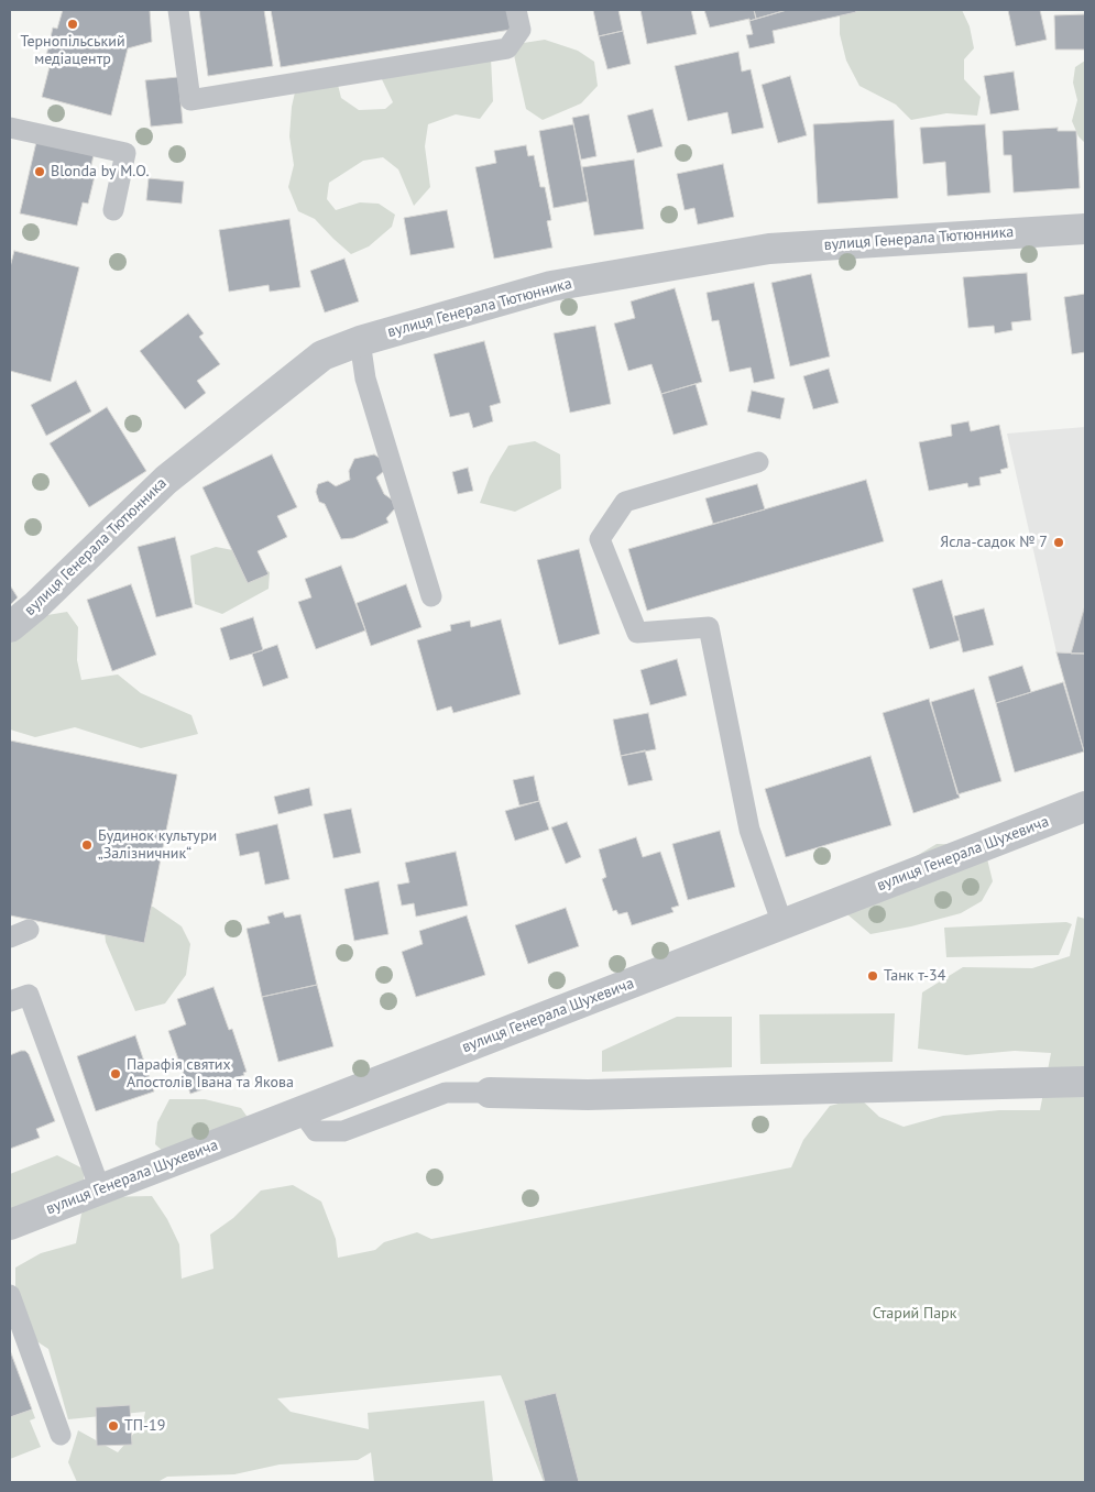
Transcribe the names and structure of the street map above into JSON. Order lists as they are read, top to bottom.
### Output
{
  "streets": {
    "street": ["вулиця Генерала Тютюнника", "вулиця Генерала Шухевича"]
  },
  "parks": ["Старий Парк"],
  "places": [
    "Тернопільський медіацентр",
    "Blonda by M.O.",
    "Ясла-садок № 7",
    "Будинок культури „Залізничник“",
    "Танк т-34",
    "Парафія святих Апостолів Івана та Якова",
    "ТП-19"
  ]
}
